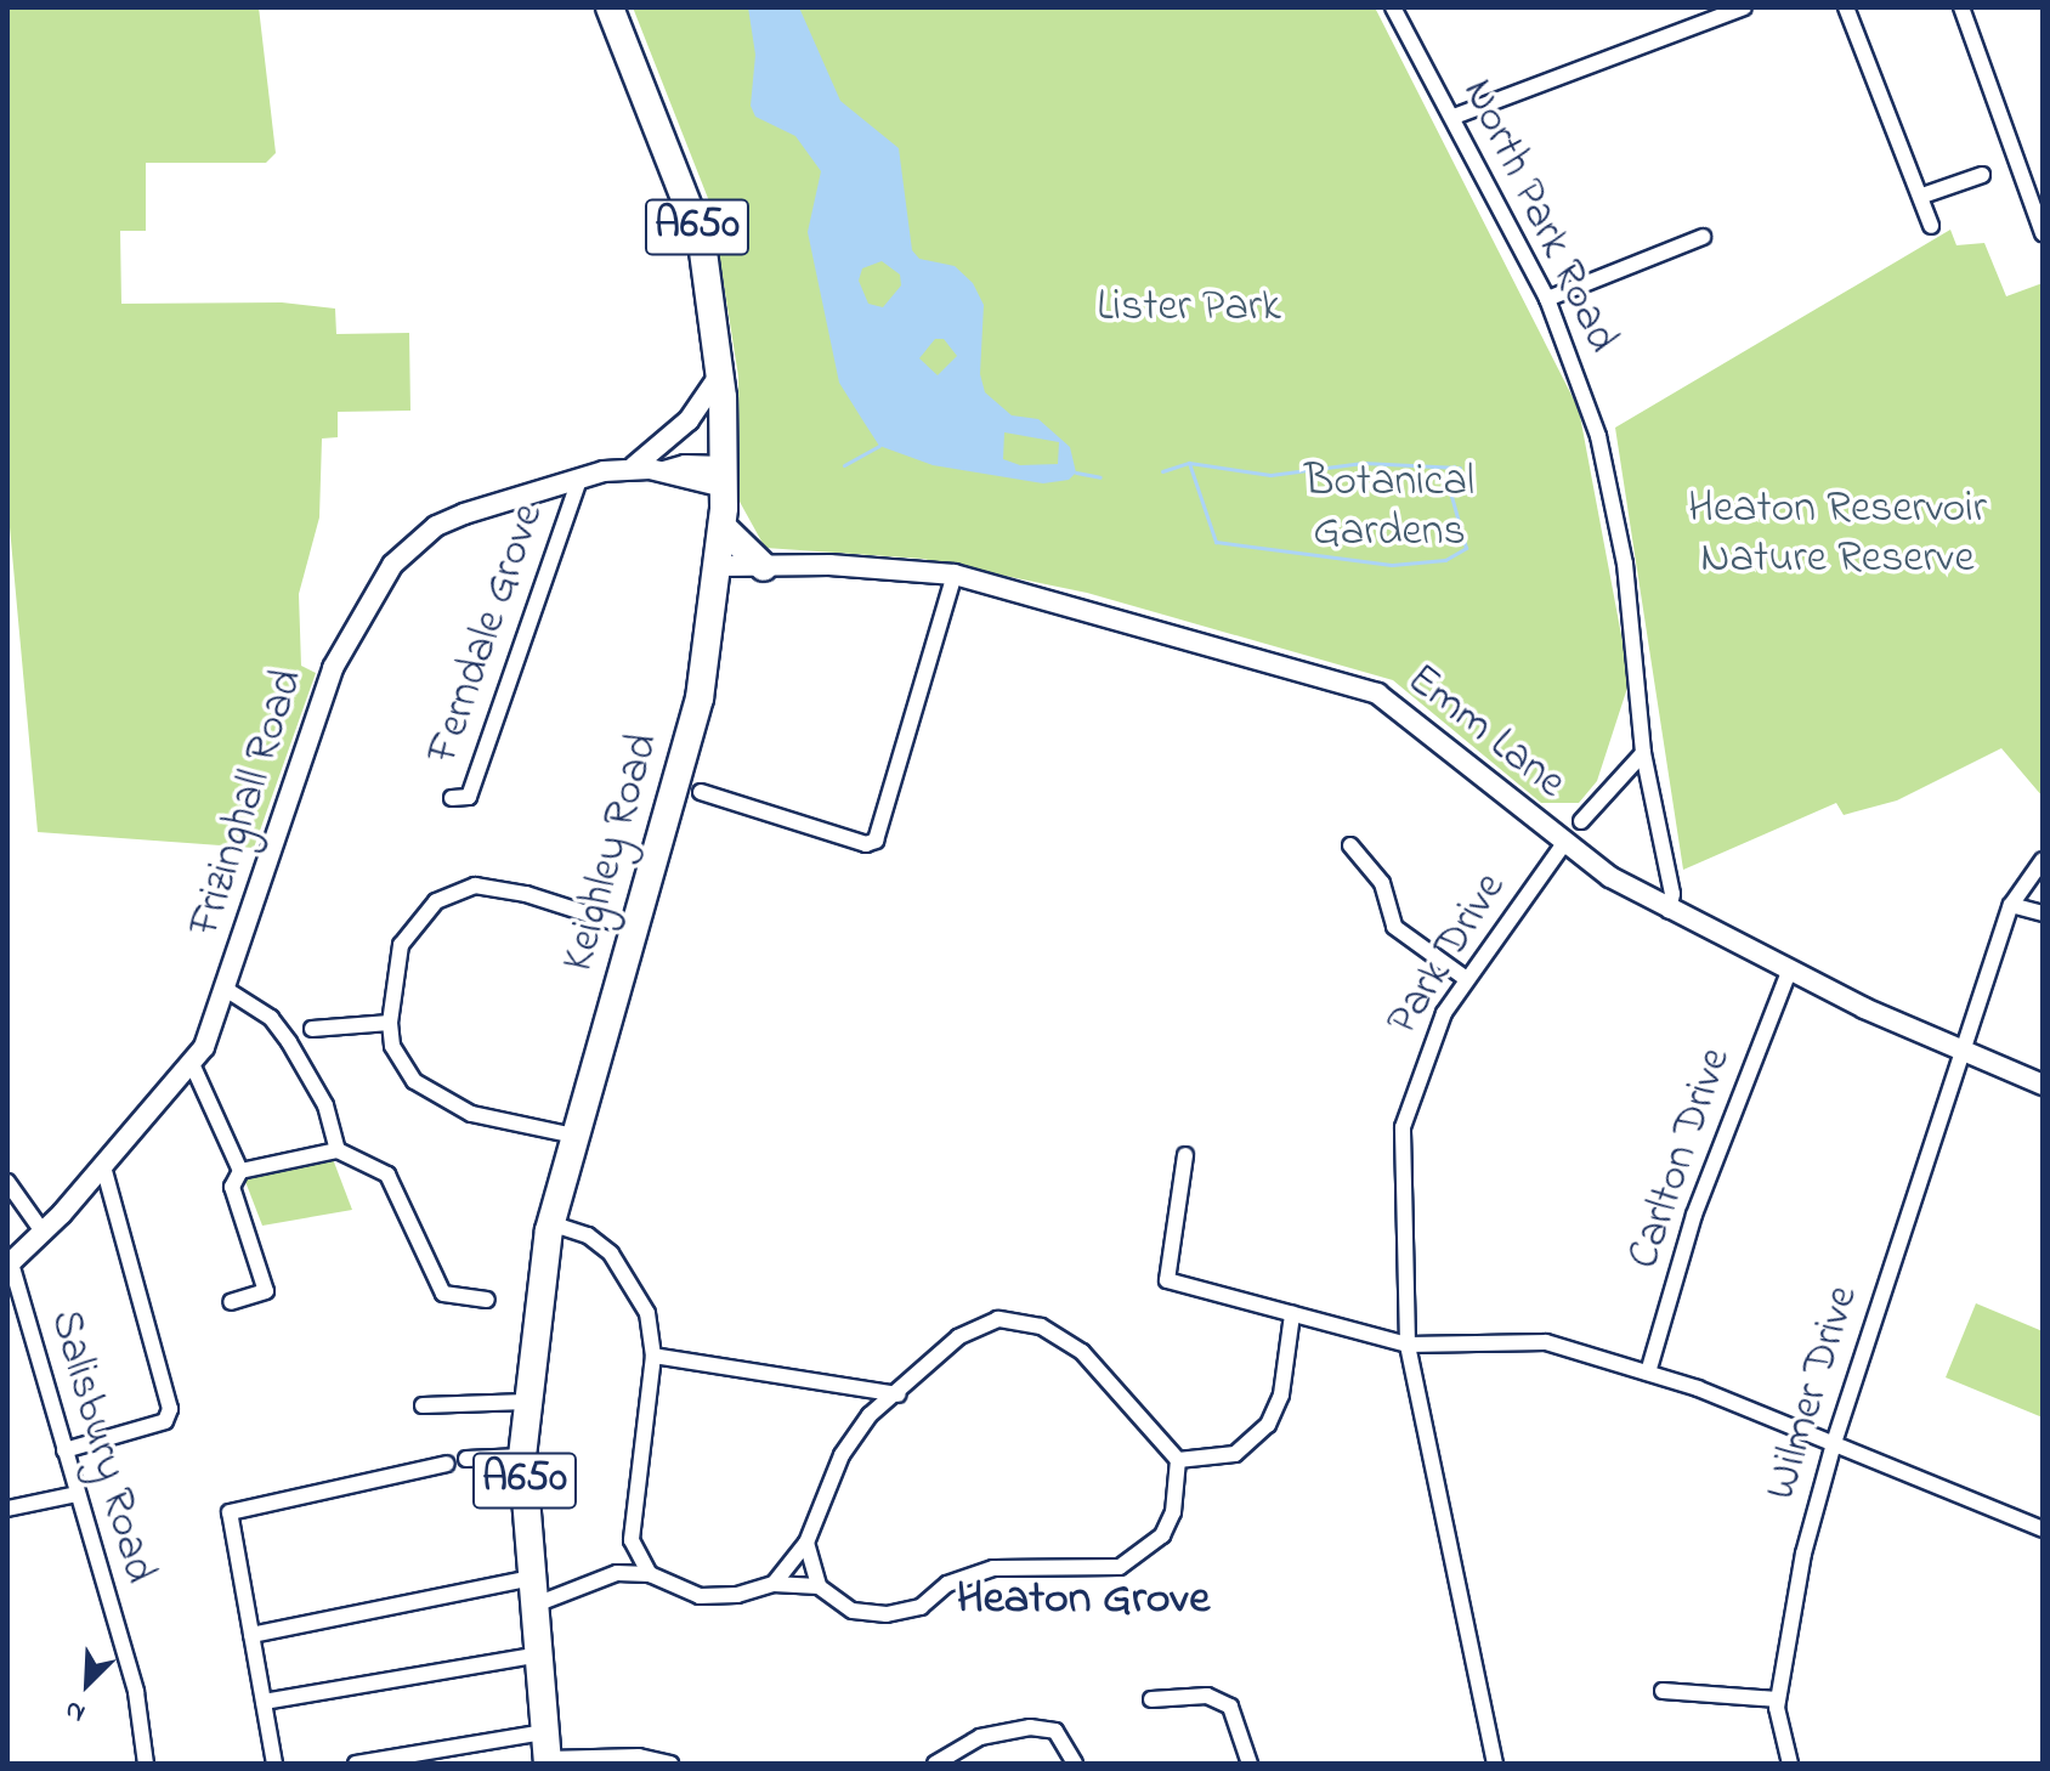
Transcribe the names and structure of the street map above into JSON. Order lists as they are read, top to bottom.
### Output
{
  "streets": {
    "highway": ["A650", "Keighley Road"],
    "street": [
      "North Park Road",
      "Ferndale Grove",
      "Emm Lane",
      "Frizinghall Road",
      "Park Drive",
      "Carlton Drive",
      "Wilmer Drive",
      "Salisbury Road"
    ]
  },
  "crossings": [
    ["A650", "Keighley Road"],
    ["Ferndale Grove", "Frizinghall Road"],
    ["Emm Lane", "Keighley Road"],
    ["Emm Lane", "Park Drive"],
    ["Emm Lane", "Carlton Drive"],
    ["Emm Lane", "Wilmer Drive"],
    ["Frizinghall Road", "Keighley Road"],
    ["Frizinghall Road", "Salisbury Road"]
  ],
  "districts": ["Heaton Grove"],
  "parks": ["Lister Park", "Botanical Gardens", "Heaton Reservoir Nature Reserve"],
  "north": "bottom left"
}
